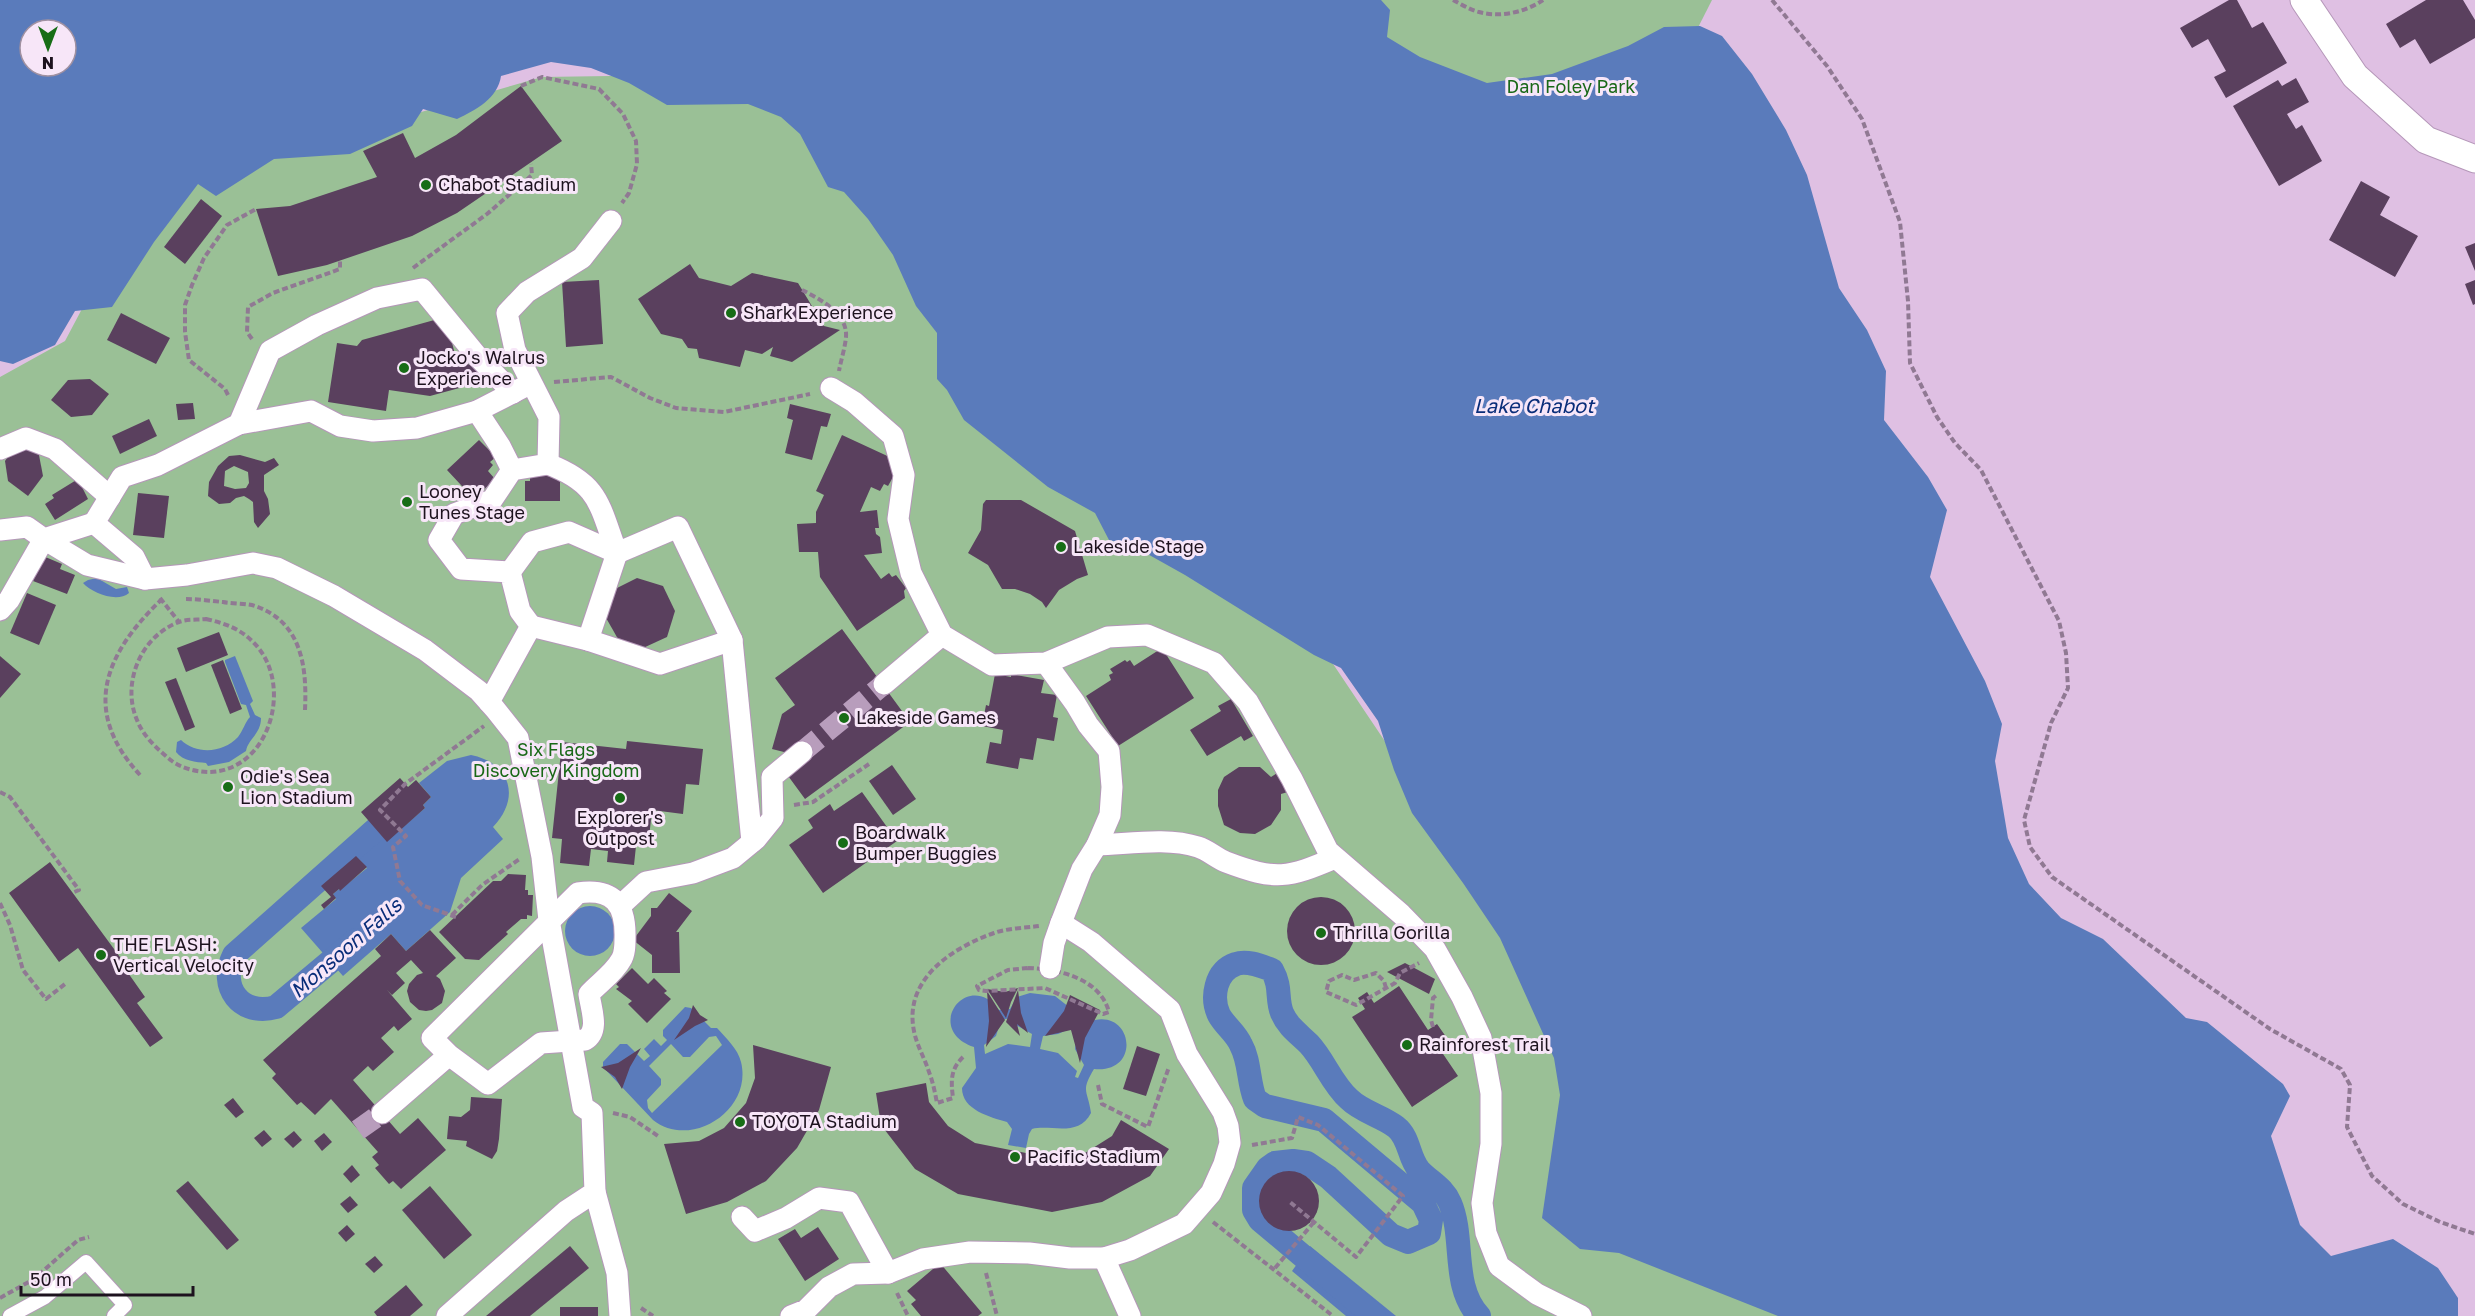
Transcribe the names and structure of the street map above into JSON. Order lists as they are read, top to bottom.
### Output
{
  "water": ["Lake Chabot", "Monsoon Falls"],
  "parks": ["Dan Foley Park", "Six Flags Discovery Kingdom"],
  "places": [
    "Chabot Stadium",
    "Shark Experience",
    "Jocko's Walrus Experience",
    "Looney Tunes Stage",
    "Lakeside Stage",
    "Lakeside Games",
    "Odie's Sea Lion Stadium",
    "Explorer's Outpost",
    "Boardwalk Bumper Buggies",
    "Thrilla Gorilla",
    "THE FLASH: Vertical Velocity",
    "Rainforest Trail",
    "TOYOTA Stadium",
    "Pacific Stadium"
  ],
  "scale_bar": "50 m",
  "north": "bottom"
}
